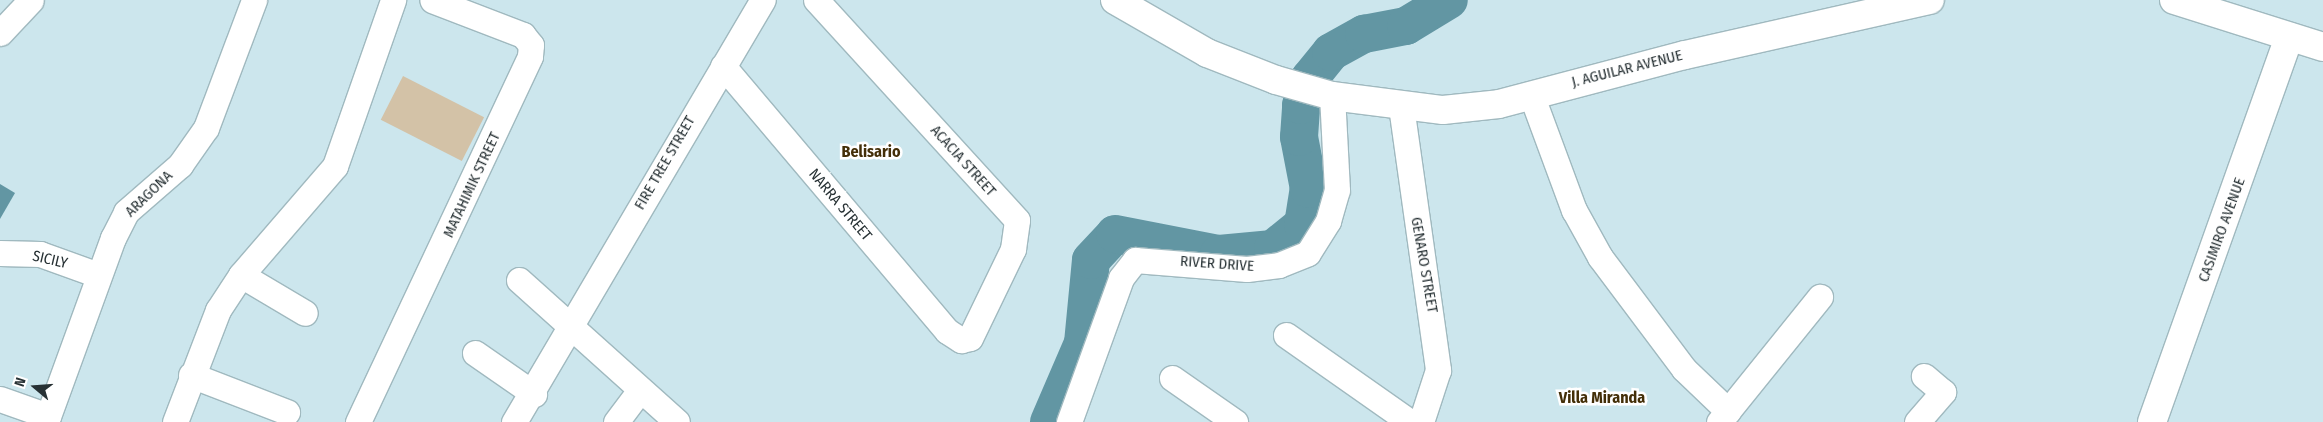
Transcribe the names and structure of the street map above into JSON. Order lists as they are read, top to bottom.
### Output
{
  "streets": {
    "main road": ["J. AGUILAR AVENUE", "CASIMIRO AVENUE"],
    "street": [
      "ACACIA STREET",
      "FIRE TREE STREET",
      "MATAHIMIK STREET",
      "ARAGONA",
      "NARRA STREET",
      "SICILY",
      "RIVER DRIVE",
      "GENARO STREET"
    ]
  },
  "crossings": [
    ["J. AGUILAR AVENUE", "RIVER DRIVE"],
    ["J. AGUILAR AVENUE", "GENARO STREET"],
    ["ACACIA STREET", "NARRA STREET"],
    ["FIRE TREE STREET", "NARRA STREET"],
    ["ARAGONA", "SICILY"]
  ],
  "districts": ["Belisario", "Villa Miranda"],
  "north": "left"
}
